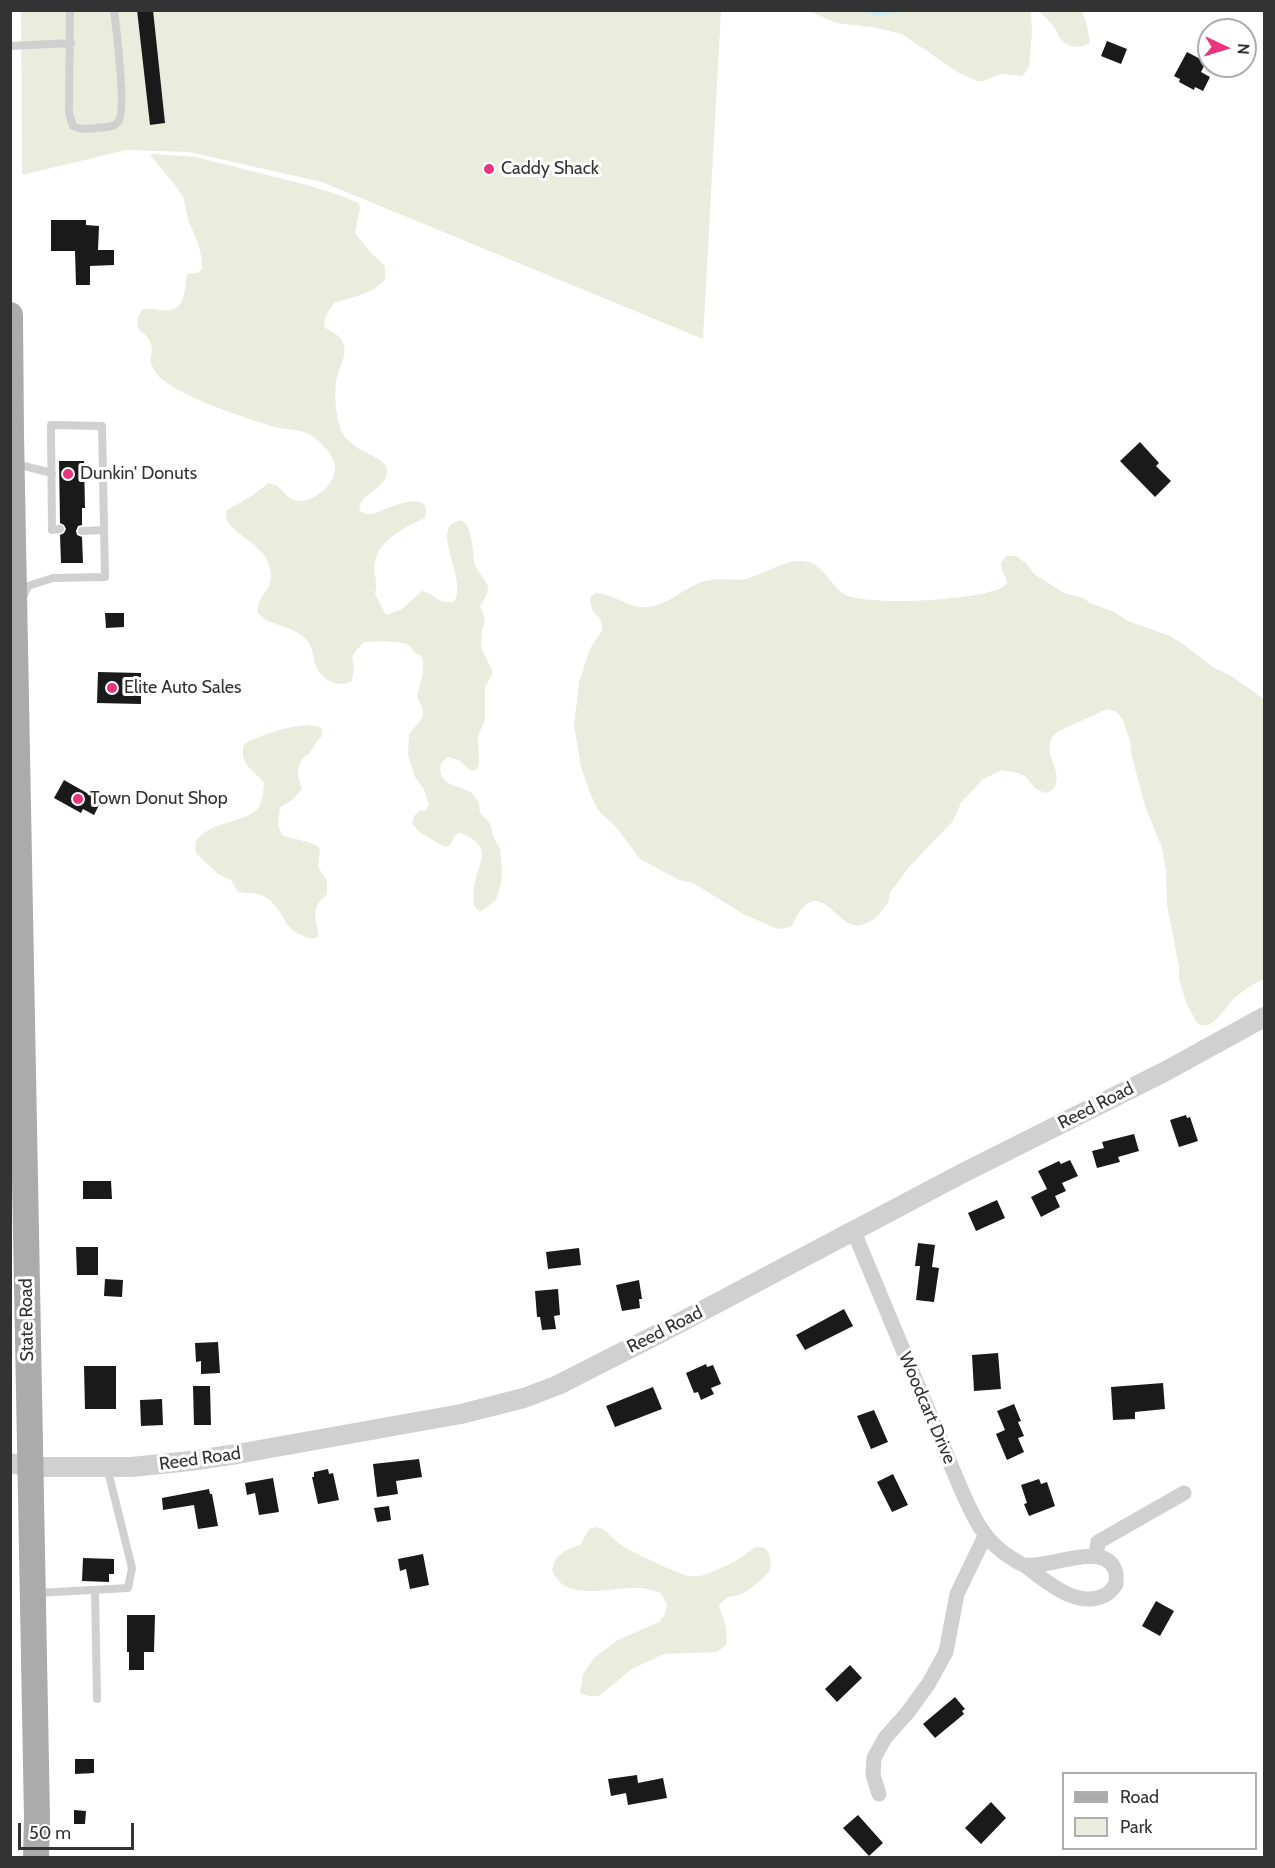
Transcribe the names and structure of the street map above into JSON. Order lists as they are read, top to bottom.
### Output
{
  "streets": {
    "main road": ["State Road"],
    "street": ["Reed Road", "Woodcart Drive"]
  },
  "crossings": [
    ["Reed Road", "State Road"],
    ["Reed Road", "Woodcart Drive"]
  ],
  "places": [
    "Caddy Shack",
    "Dunkin' Donuts",
    "Elite Auto Sales",
    "Town Donut Shop"
  ],
  "legend": ["Road", "Park"],
  "scale_bar": "50 m",
  "north": "right"
}
